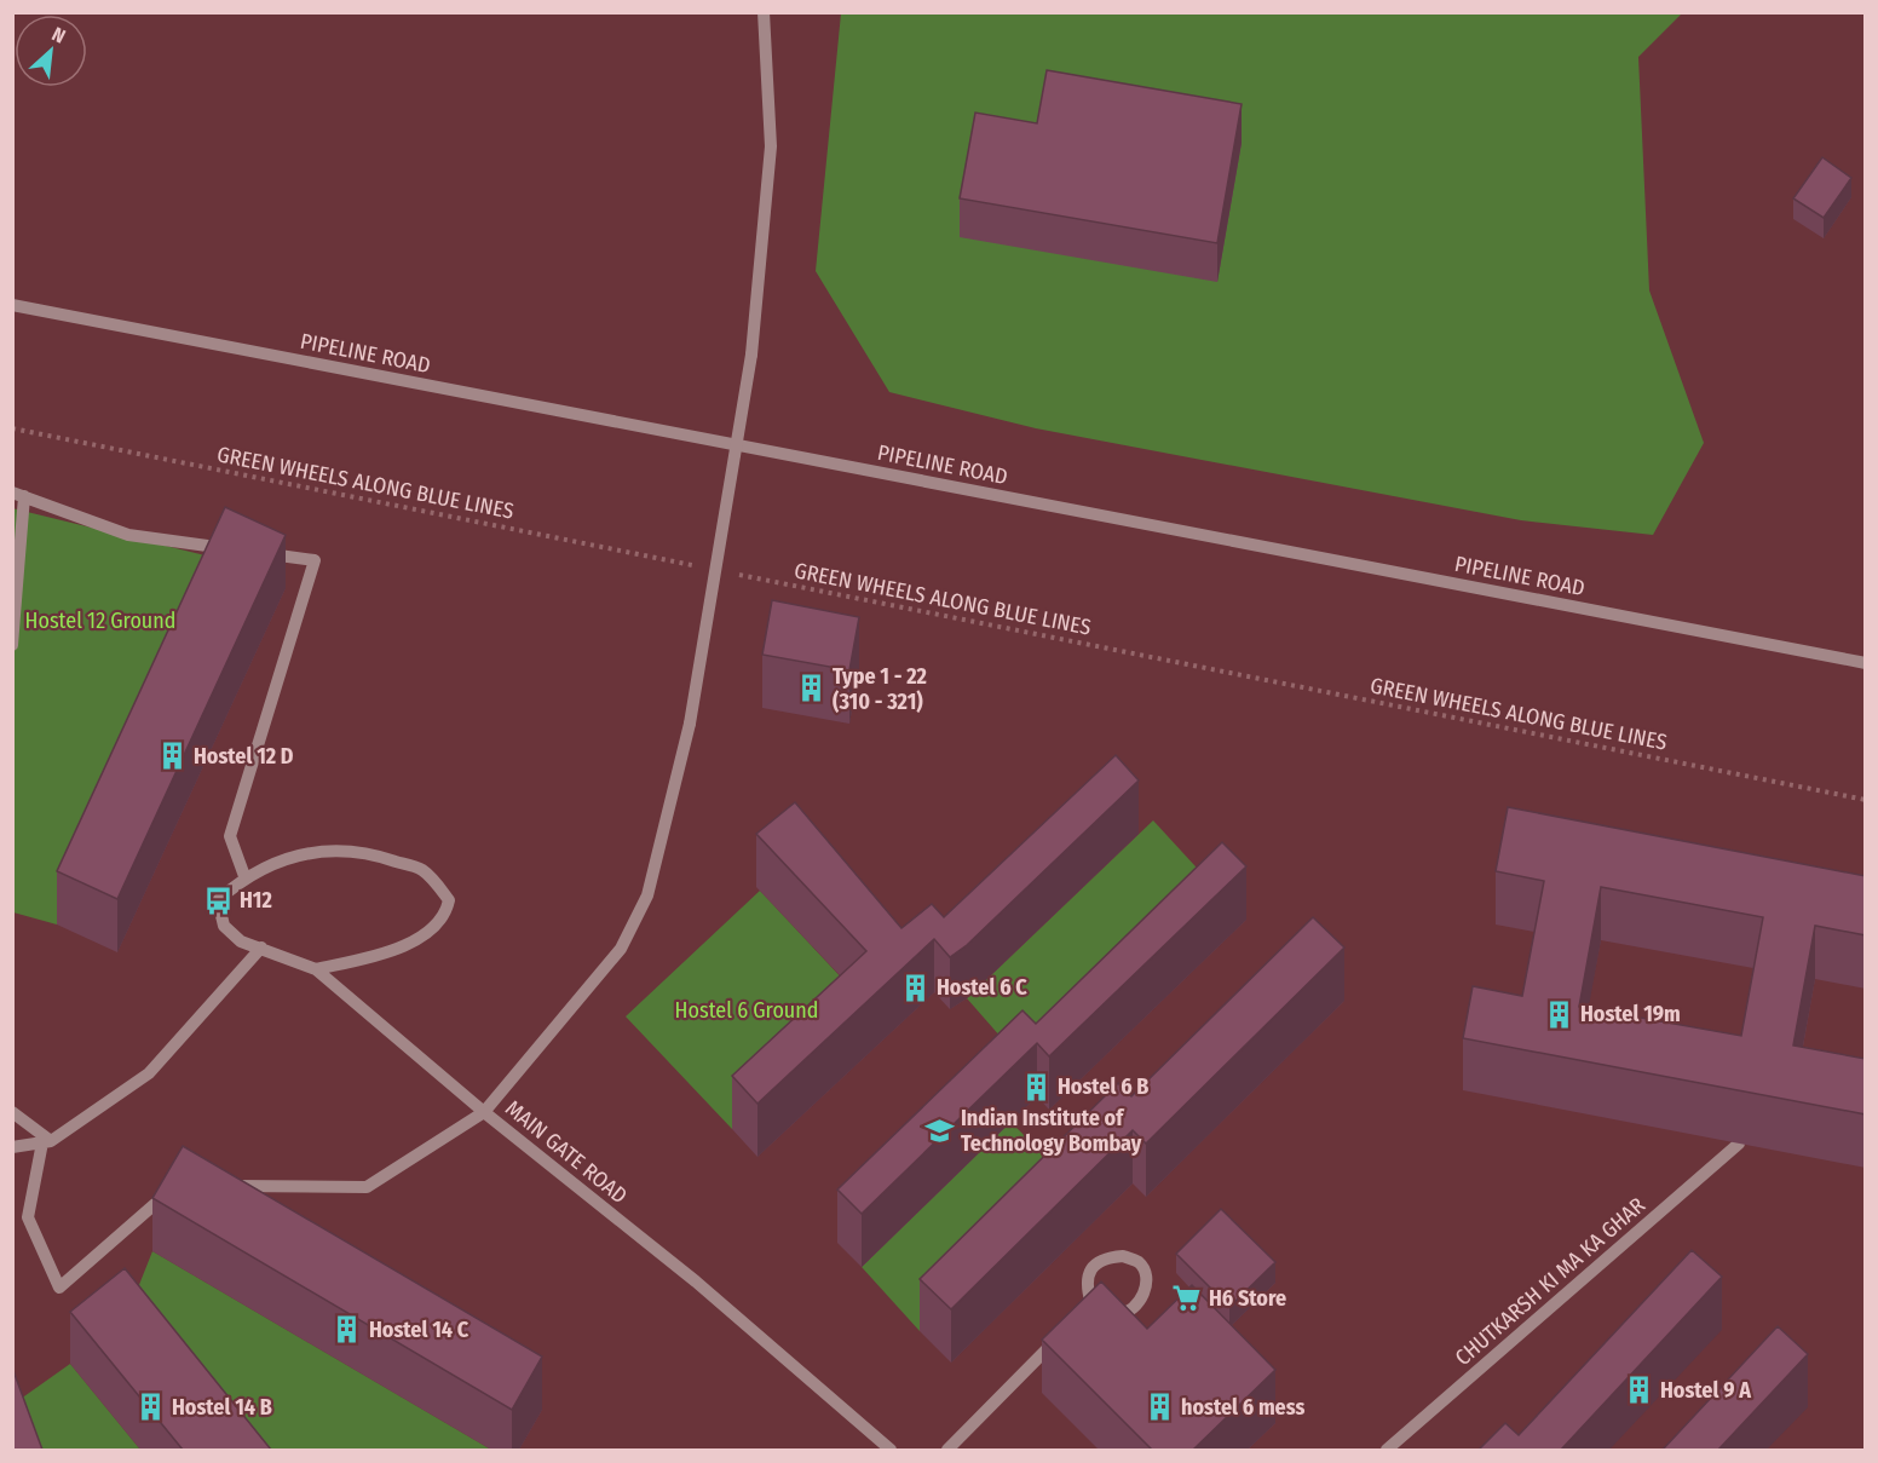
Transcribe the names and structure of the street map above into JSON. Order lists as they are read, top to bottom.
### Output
{
  "streets": {
    "street": ["PIPELINE ROAD", "MAIN GATE ROAD", "CHUTKARSH KI MA KA GHAR"],
    "path": ["GREEN WHEELS ALONG BLUE LINES"]
  },
  "parks": ["Hostel 12 Ground", "Hostel 6 Ground"],
  "places": {
    "building": [
      "Type 1 - 22 (310 - 321)",
      "Hostel 12 D",
      "Hostel 6 C",
      "Hostel 19m",
      "Hostel 6 B",
      "Hostel 14 C",
      "Hostel 9 A",
      "Hostel 14 B",
      "hostel 6 mess"
    ],
    "bus stop": ["H12"],
    "school or university": ["Indian Institute of Technology Bombay"],
    "supermarket": ["H6 Store"]
  },
  "north": "top right"
}
